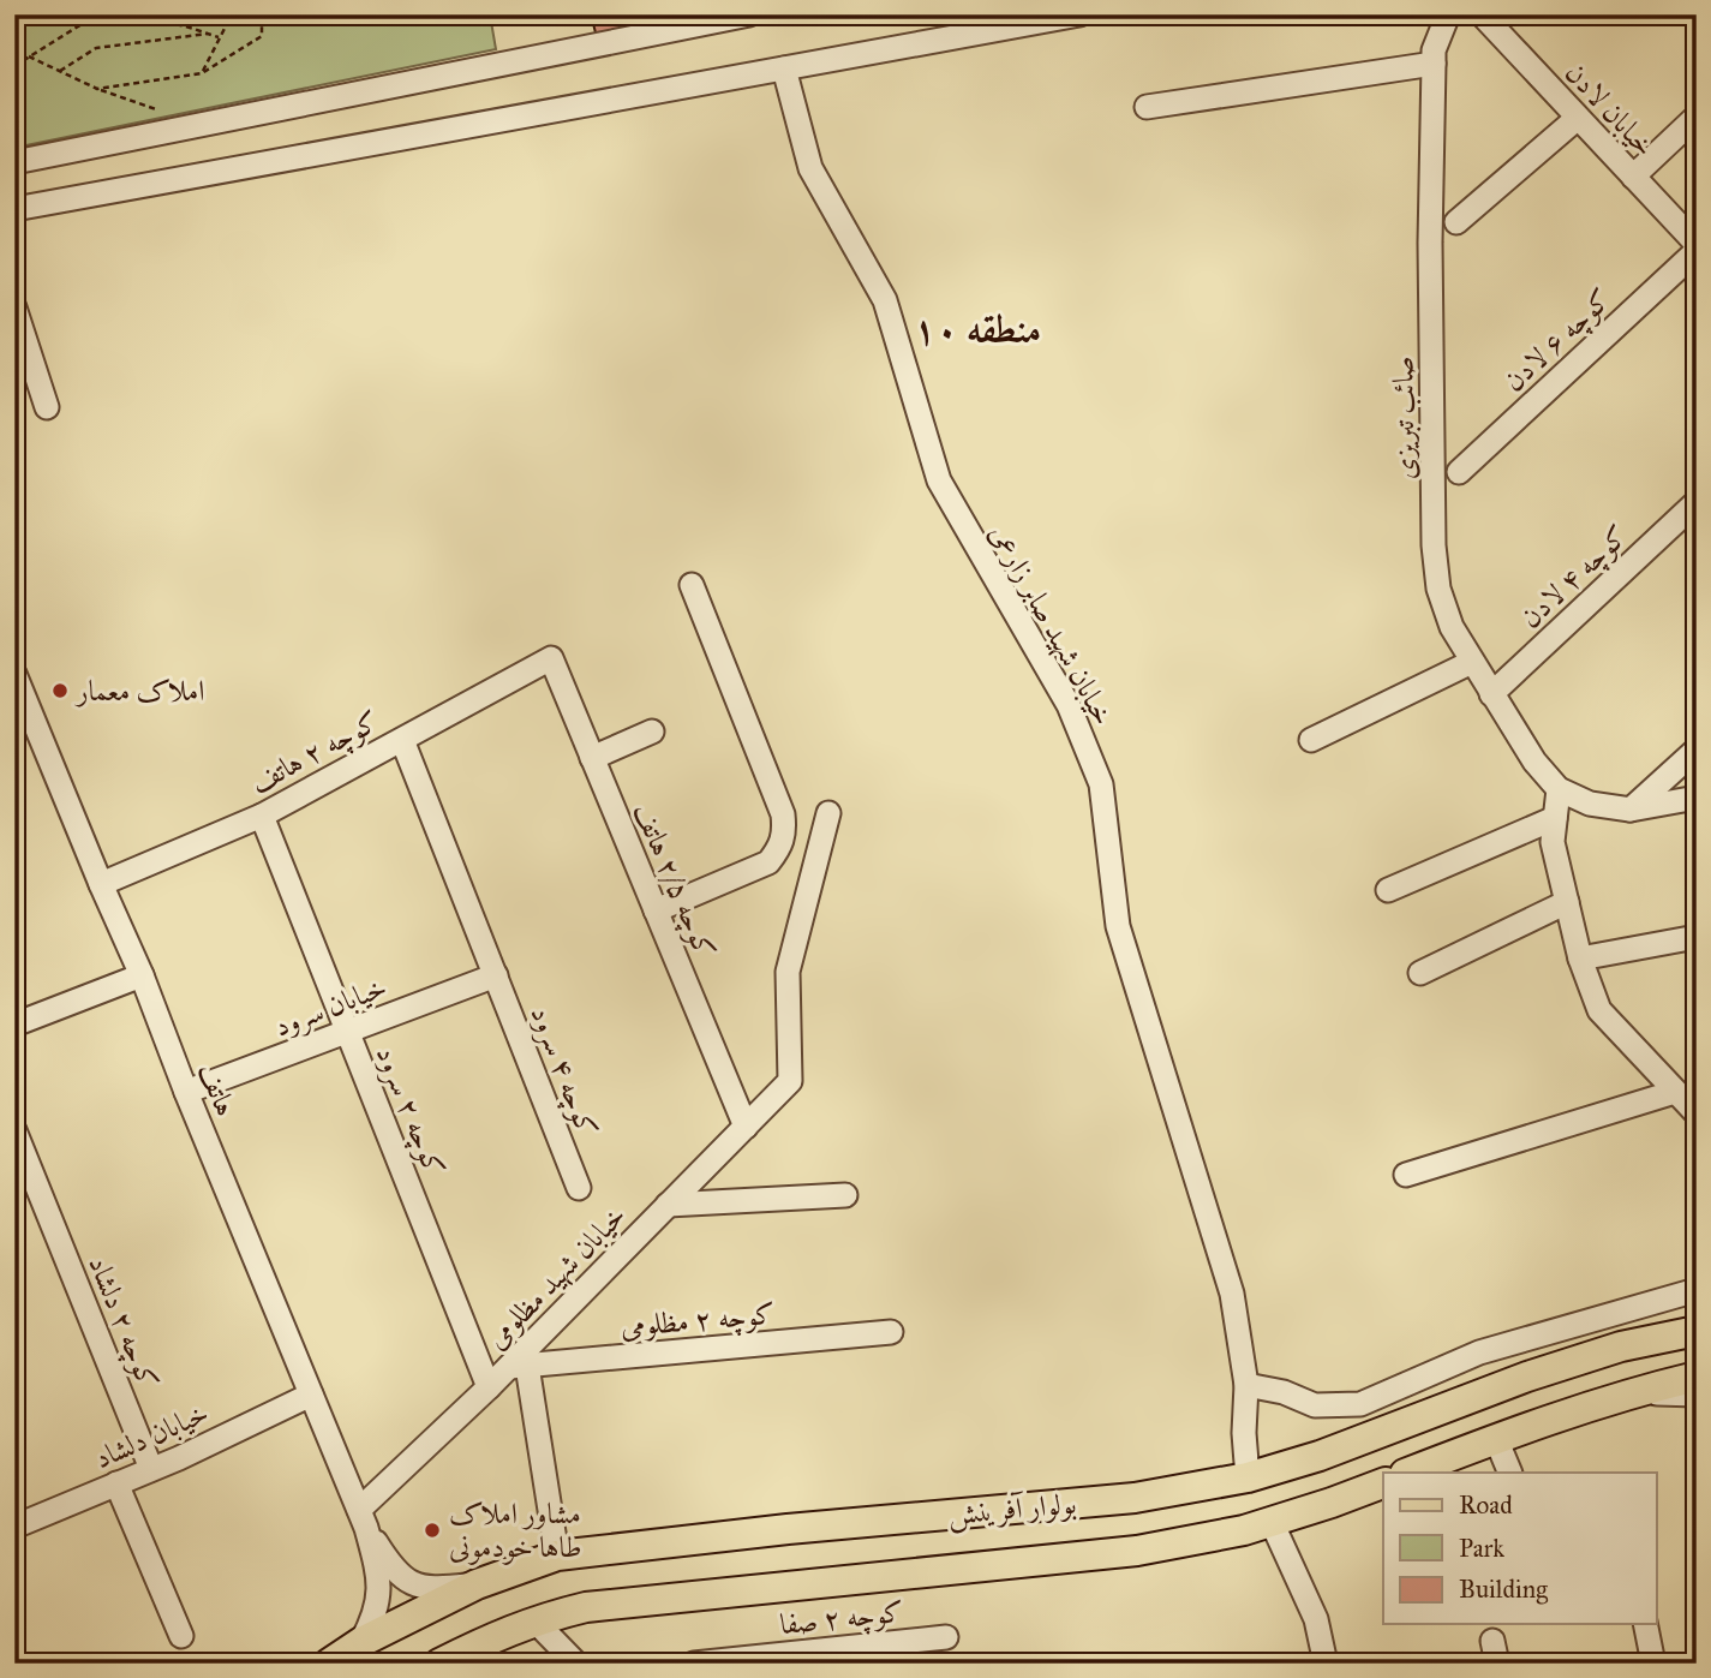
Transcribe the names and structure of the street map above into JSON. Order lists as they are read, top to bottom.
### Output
{
  "streets": {
    "main road": ["بولوار آفرینش"],
    "street": [
      "خیابان لادن",
      "کوچه ۶ لادن",
      "صائب تبریزی",
      "کوچه ۴ لادن",
      "خیابان شهید صابر زارعی",
      "کوچه ۲ هاتف",
      "کوچه ۲/۵ هاتف",
      "خیابان سرود",
      "کوچه ۴ سرود",
      "هاتف",
      "کوچه ۲ سرود",
      "خیابان شهید مظلومی",
      "کوچه ۲ مظلومی",
      "کوچه ۲ دلشاد",
      "خیابان دلشاد",
      "کوچه ۲ صفا"
    ]
  },
  "crossings": [
    ["صائب تبریزی", "کوچه ۴ لادن"],
    ["خیابان شهید صابر زارعی", "بولوار آفرینش"],
    ["کوچه ۲ هاتف", "کوچه ۲/۵ هاتف"],
    ["کوچه ۲ هاتف", "کوچه ۴ سرود"],
    ["کوچه ۲ هاتف", "هاتف"],
    ["کوچه ۲ هاتف", "کوچه ۲ سرود"],
    ["کوچه ۲/۵ هاتف", "خیابان شهید مظلومی"],
    ["خیابان سرود", "کوچه ۴ سرود"],
    ["خیابان سرود", "هاتف"],
    ["خیابان سرود", "کوچه ۲ سرود"],
    ["هاتف", "خیابان شهید مظلومی"],
    ["هاتف", "خیابان دلشاد"],
    ["هاتف", "بولوار آفرینش"],
    ["کوچه ۲ سرود", "خیابان شهید مظلومی"],
    ["خیابان شهید مظلومی", "کوچه ۲ مظلومی"],
    ["کوچه ۲ دلشاد", "خیابان دلشاد"]
  ],
  "districts": ["منطقه ۱۰"],
  "places": ["املاک معمار", "مشاور املاک طاها خودمونی"],
  "legend": ["Road", "Park", "Building"]
}
